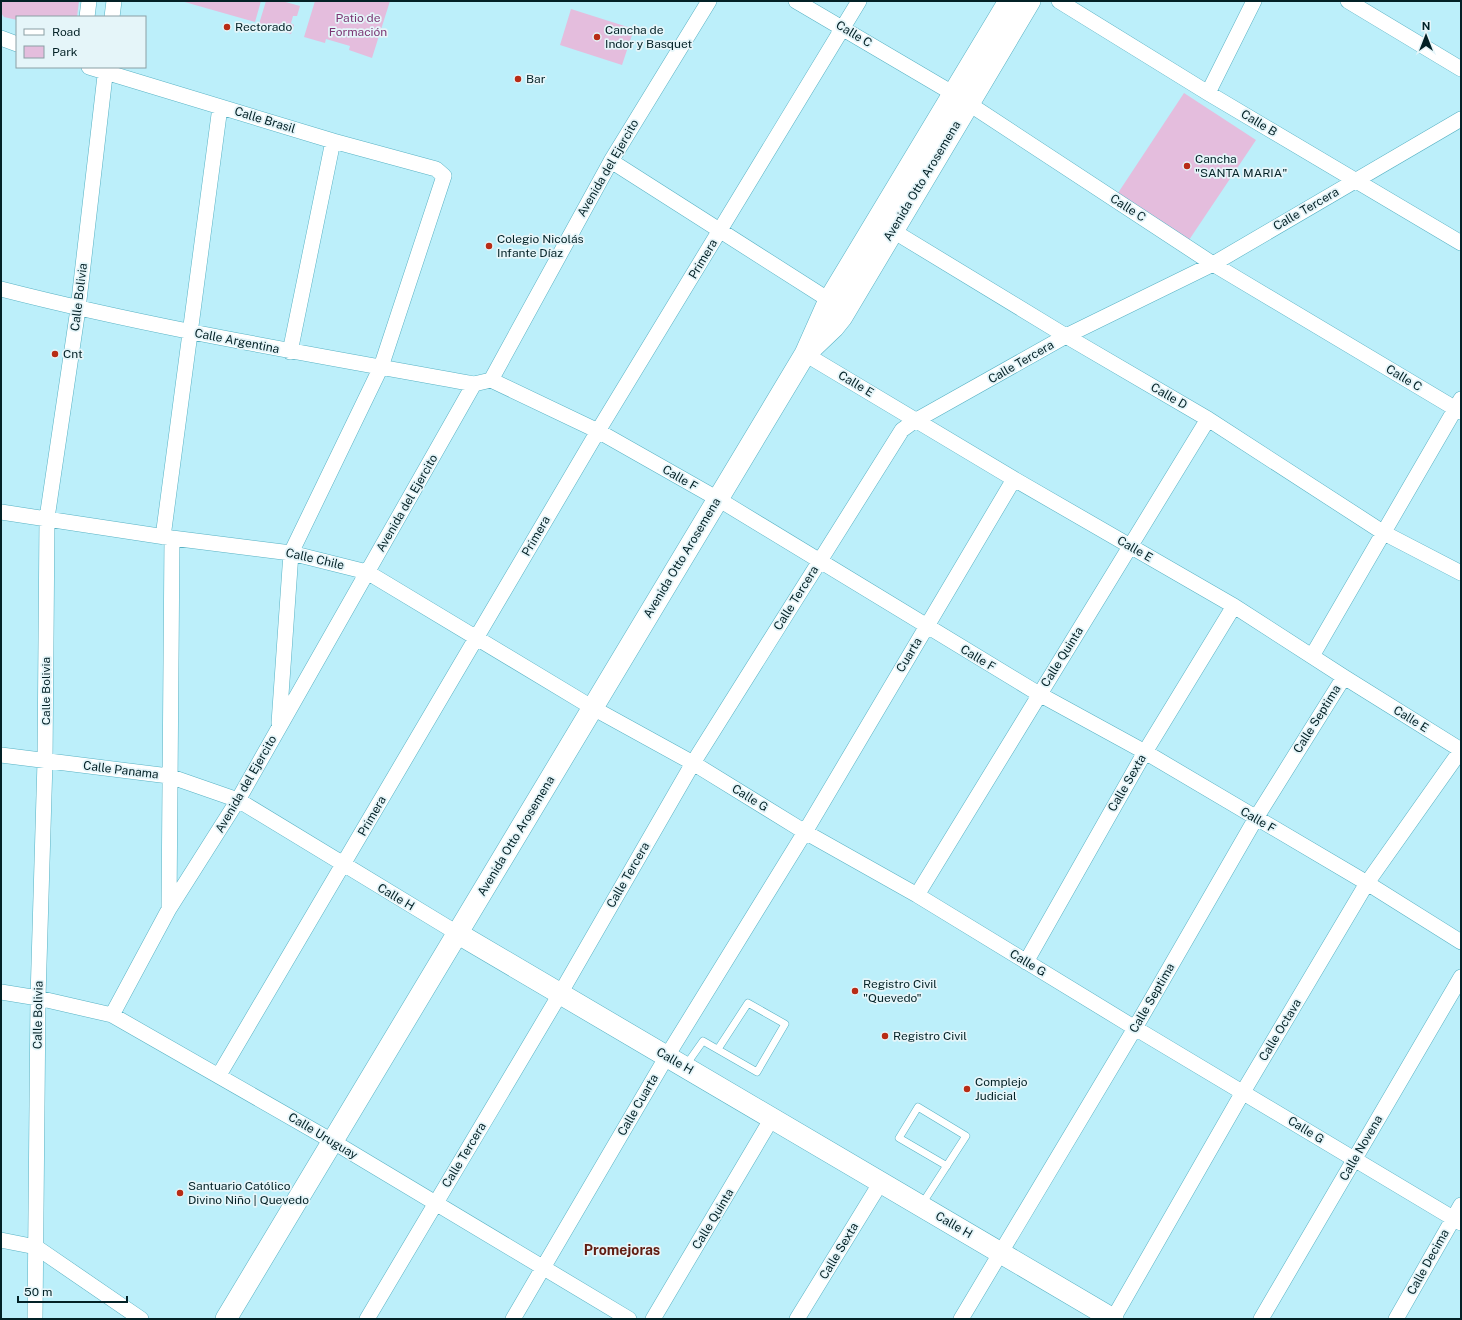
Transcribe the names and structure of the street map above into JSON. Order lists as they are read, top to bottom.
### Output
{
  "streets": {
    "main road": ["Avenida Otto Arosemena", "Calle H"],
    "street": [
      "Calle C",
      "Calle Brasil",
      "Calle B",
      "Avenida del Ejercito",
      "Calle Tercera",
      "Primera",
      "Calle Bolivia",
      "Calle Argentina",
      "Calle E",
      "Calle D",
      "Calle F",
      "Calle Chile",
      "Cuarta",
      "Calle Quinta",
      "Calle Septima",
      "Calle Panama",
      "Calle Sexta",
      "Calle G",
      "Calle Octava",
      "Calle Cuarta",
      "Calle Uruguay",
      "Calle Novena",
      "Calle Decima"
    ]
  },
  "crossings": [
    ["Calle C", "Avenida Otto Arosemena"],
    ["Calle C", "Calle Tercera"],
    ["Calle C", "Primera"],
    ["Calle Brasil", "Calle Bolivia"],
    ["Calle Brasil", "Calle Argentina"],
    ["Calle B", "Calle Tercera"],
    ["Avenida del Ejercito", "Calle Argentina"],
    ["Avenida del Ejercito", "Calle F"],
    ["Avenida del Ejercito", "Calle Chile"],
    ["Avenida del Ejercito", "Calle Panama"],
    ["Avenida del Ejercito", "Calle H"],
    ["Avenida del Ejercito", "Calle Uruguay"],
    ["Avenida Otto Arosemena", "Calle E"],
    ["Avenida Otto Arosemena", "Calle D"],
    ["Avenida Otto Arosemena", "Calle F"],
    ["Avenida Otto Arosemena", "Calle Chile"],
    ["Avenida Otto Arosemena", "Calle G"],
    ["Avenida Otto Arosemena", "Calle H"],
    ["Avenida Otto Arosemena", "Calle Uruguay"],
    ["Calle Tercera", "Calle E"],
    ["Calle Tercera", "Calle D"],
    ["Calle Tercera", "Calle F"],
    ["Calle Tercera", "Calle G"],
    ["Calle Tercera", "Calle H"],
    ["Calle Tercera", "Calle Uruguay"],
    ["Primera", "Calle F"],
    ["Primera", "Calle Chile"],
    ["Primera", "Calle H"],
    ["Primera", "Calle Uruguay"],
    ["Calle Bolivia", "Calle Argentina"],
    ["Calle Bolivia", "Calle Chile"],
    ["Calle Bolivia", "Calle Panama"],
    ["Calle Bolivia", "Calle Uruguay"],
    ["Calle E", "Cuarta"],
    ["Calle E", "Calle Quinta"],
    ["Calle E", "Calle Septima"],
    ["Calle E", "Calle Sexta"],
    ["Calle E", "Calle Octava"],
    ["Calle D", "Calle Quinta"],
    ["Calle F", "Cuarta"],
    ["Calle F", "Calle Quinta"],
    ["Calle F", "Calle Septima"],
    ["Calle F", "Calle Sexta"],
    ["Calle F", "Calle Octava"],
    ["Calle Chile", "Calle G"],
    ["Cuarta", "Calle G"],
    ["Cuarta", "Calle Cuarta"],
    ["Calle Quinta", "Calle G"],
    ["Calle Quinta", "Calle H"],
    ["Calle Septima", "Calle G"],
    ["Calle Septima", "Calle H"],
    ["Calle Panama", "Calle H"],
    ["Calle Sexta", "Calle G"],
    ["Calle Sexta", "Calle H"],
    ["Calle G", "Calle Octava"],
    ["Calle G", "Calle Cuarta"],
    ["Calle G", "Calle Novena"],
    ["Calle G", "Calle Decima"],
    ["Calle H", "Calle Octava"],
    ["Calle H", "Calle Cuarta"],
    ["Calle Cuarta", "Calle Uruguay"]
  ],
  "districts": ["Promejoras"],
  "parks": ["Patio de Formación"],
  "places": [
    "Rectorado",
    "Cancha de Indor y Basquet",
    "Bar",
    "Cancha \"SANTA MARIA\"",
    "Colegio Nicolás Infante Díaz",
    "Cnt",
    "Registro Civil \"Quevedo\"",
    "Registro Civil",
    "Complejo Judicial",
    "Santuario Católico Divino Niño | Quevedo"
  ],
  "legend": ["Road", "Park"],
  "scale_bar": "50 m",
  "north": "top"
}
